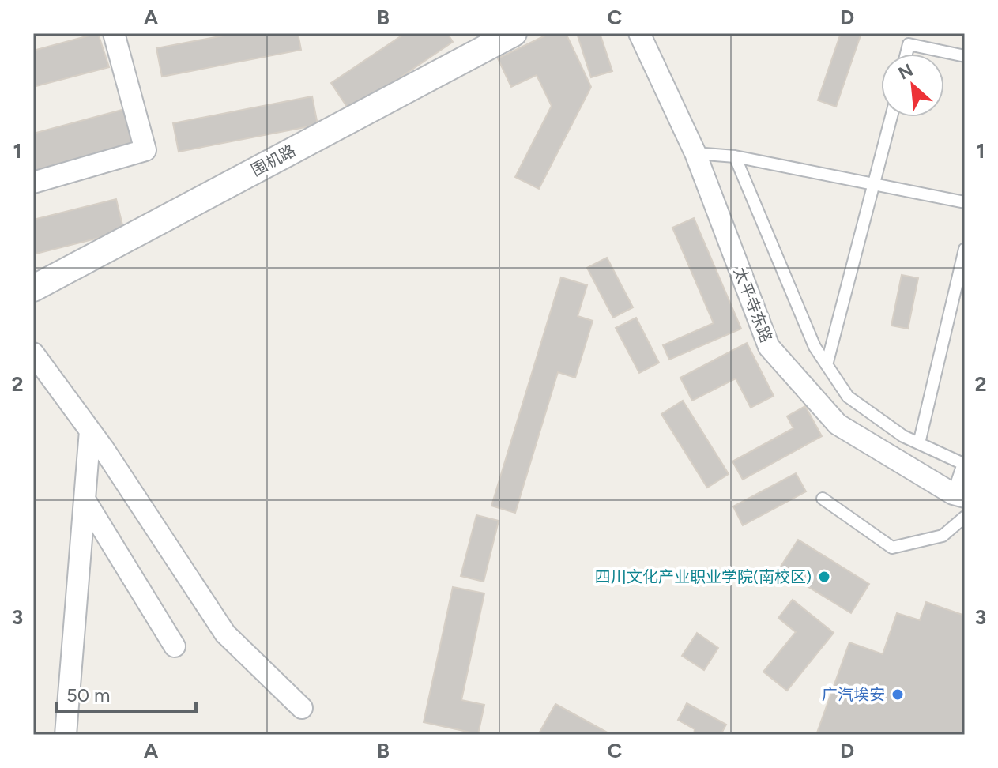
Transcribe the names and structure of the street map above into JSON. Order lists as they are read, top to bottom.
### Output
{
  "streets": {
    "street": ["围机路", "太平寺东路"]
  },
  "places": ["四川文化产业职业学院(南校区)", "广汽埃安"],
  "scale_bar": "50 m",
  "north": "top left",
  "grid": {
    "columns": [
      "A",
      "B",
      "C",
      "D"
    ],
    "rows": ["1", "2", "3"]
  }
}
